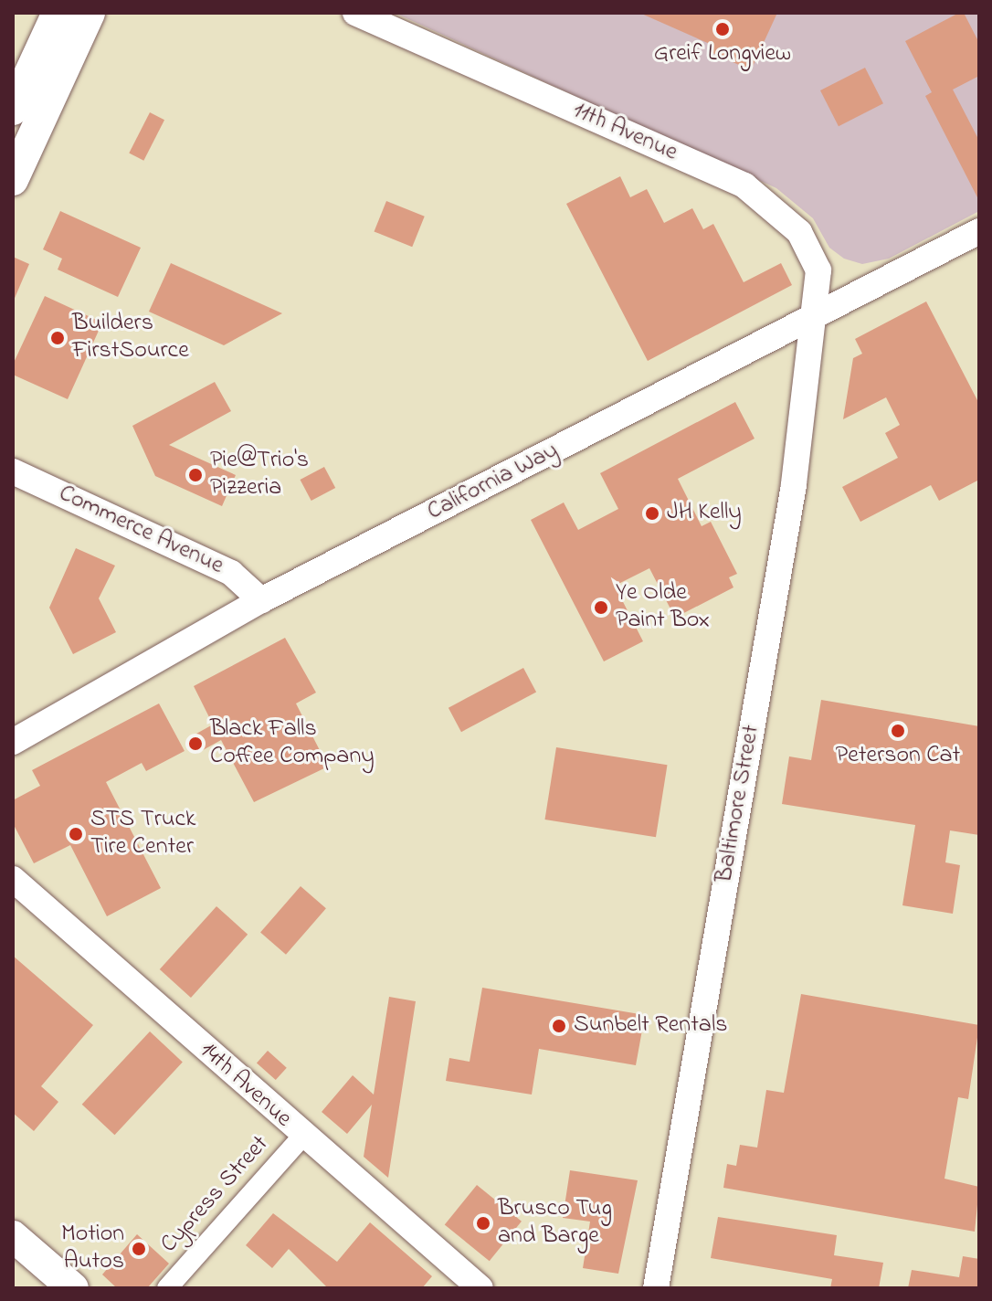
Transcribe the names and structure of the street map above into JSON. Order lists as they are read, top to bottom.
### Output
{
  "streets": {
    "street": [
      "11th Avenue",
      "California Way",
      "Commerce Avenue",
      "Baltimore Street",
      "14th Avenue",
      "Cypress Street"
    ]
  },
  "crossings": [
    ["11th Avenue", "California Way"],
    ["11th Avenue", "Baltimore Street"],
    ["California Way", "Commerce Avenue"],
    ["California Way", "Baltimore Street"],
    ["14th Avenue", "Cypress Street"]
  ],
  "places": [
    "Greif Longview",
    "Builders FirstSource",
    "Pie@Trio's Pizzeria",
    "JH Kelly",
    "Ye Olde Paint Box",
    "Peterson Cat",
    "Black Falls Coffee Company",
    "STS Truck Tire Center",
    "Sunbelt Rentals",
    "Brusco Tug and Barge",
    "Motion Autos"
  ]
}
